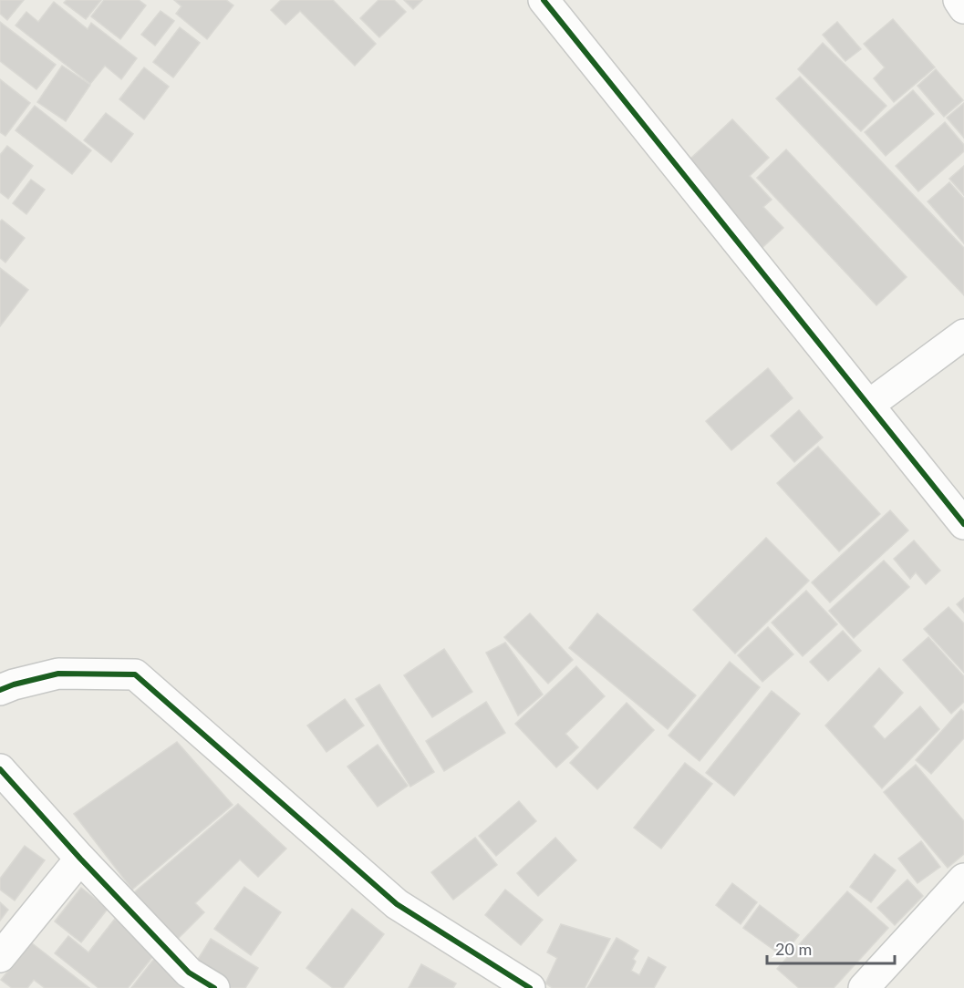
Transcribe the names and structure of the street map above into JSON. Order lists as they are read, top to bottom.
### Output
{
  "scale_bar": "20 m"
}
